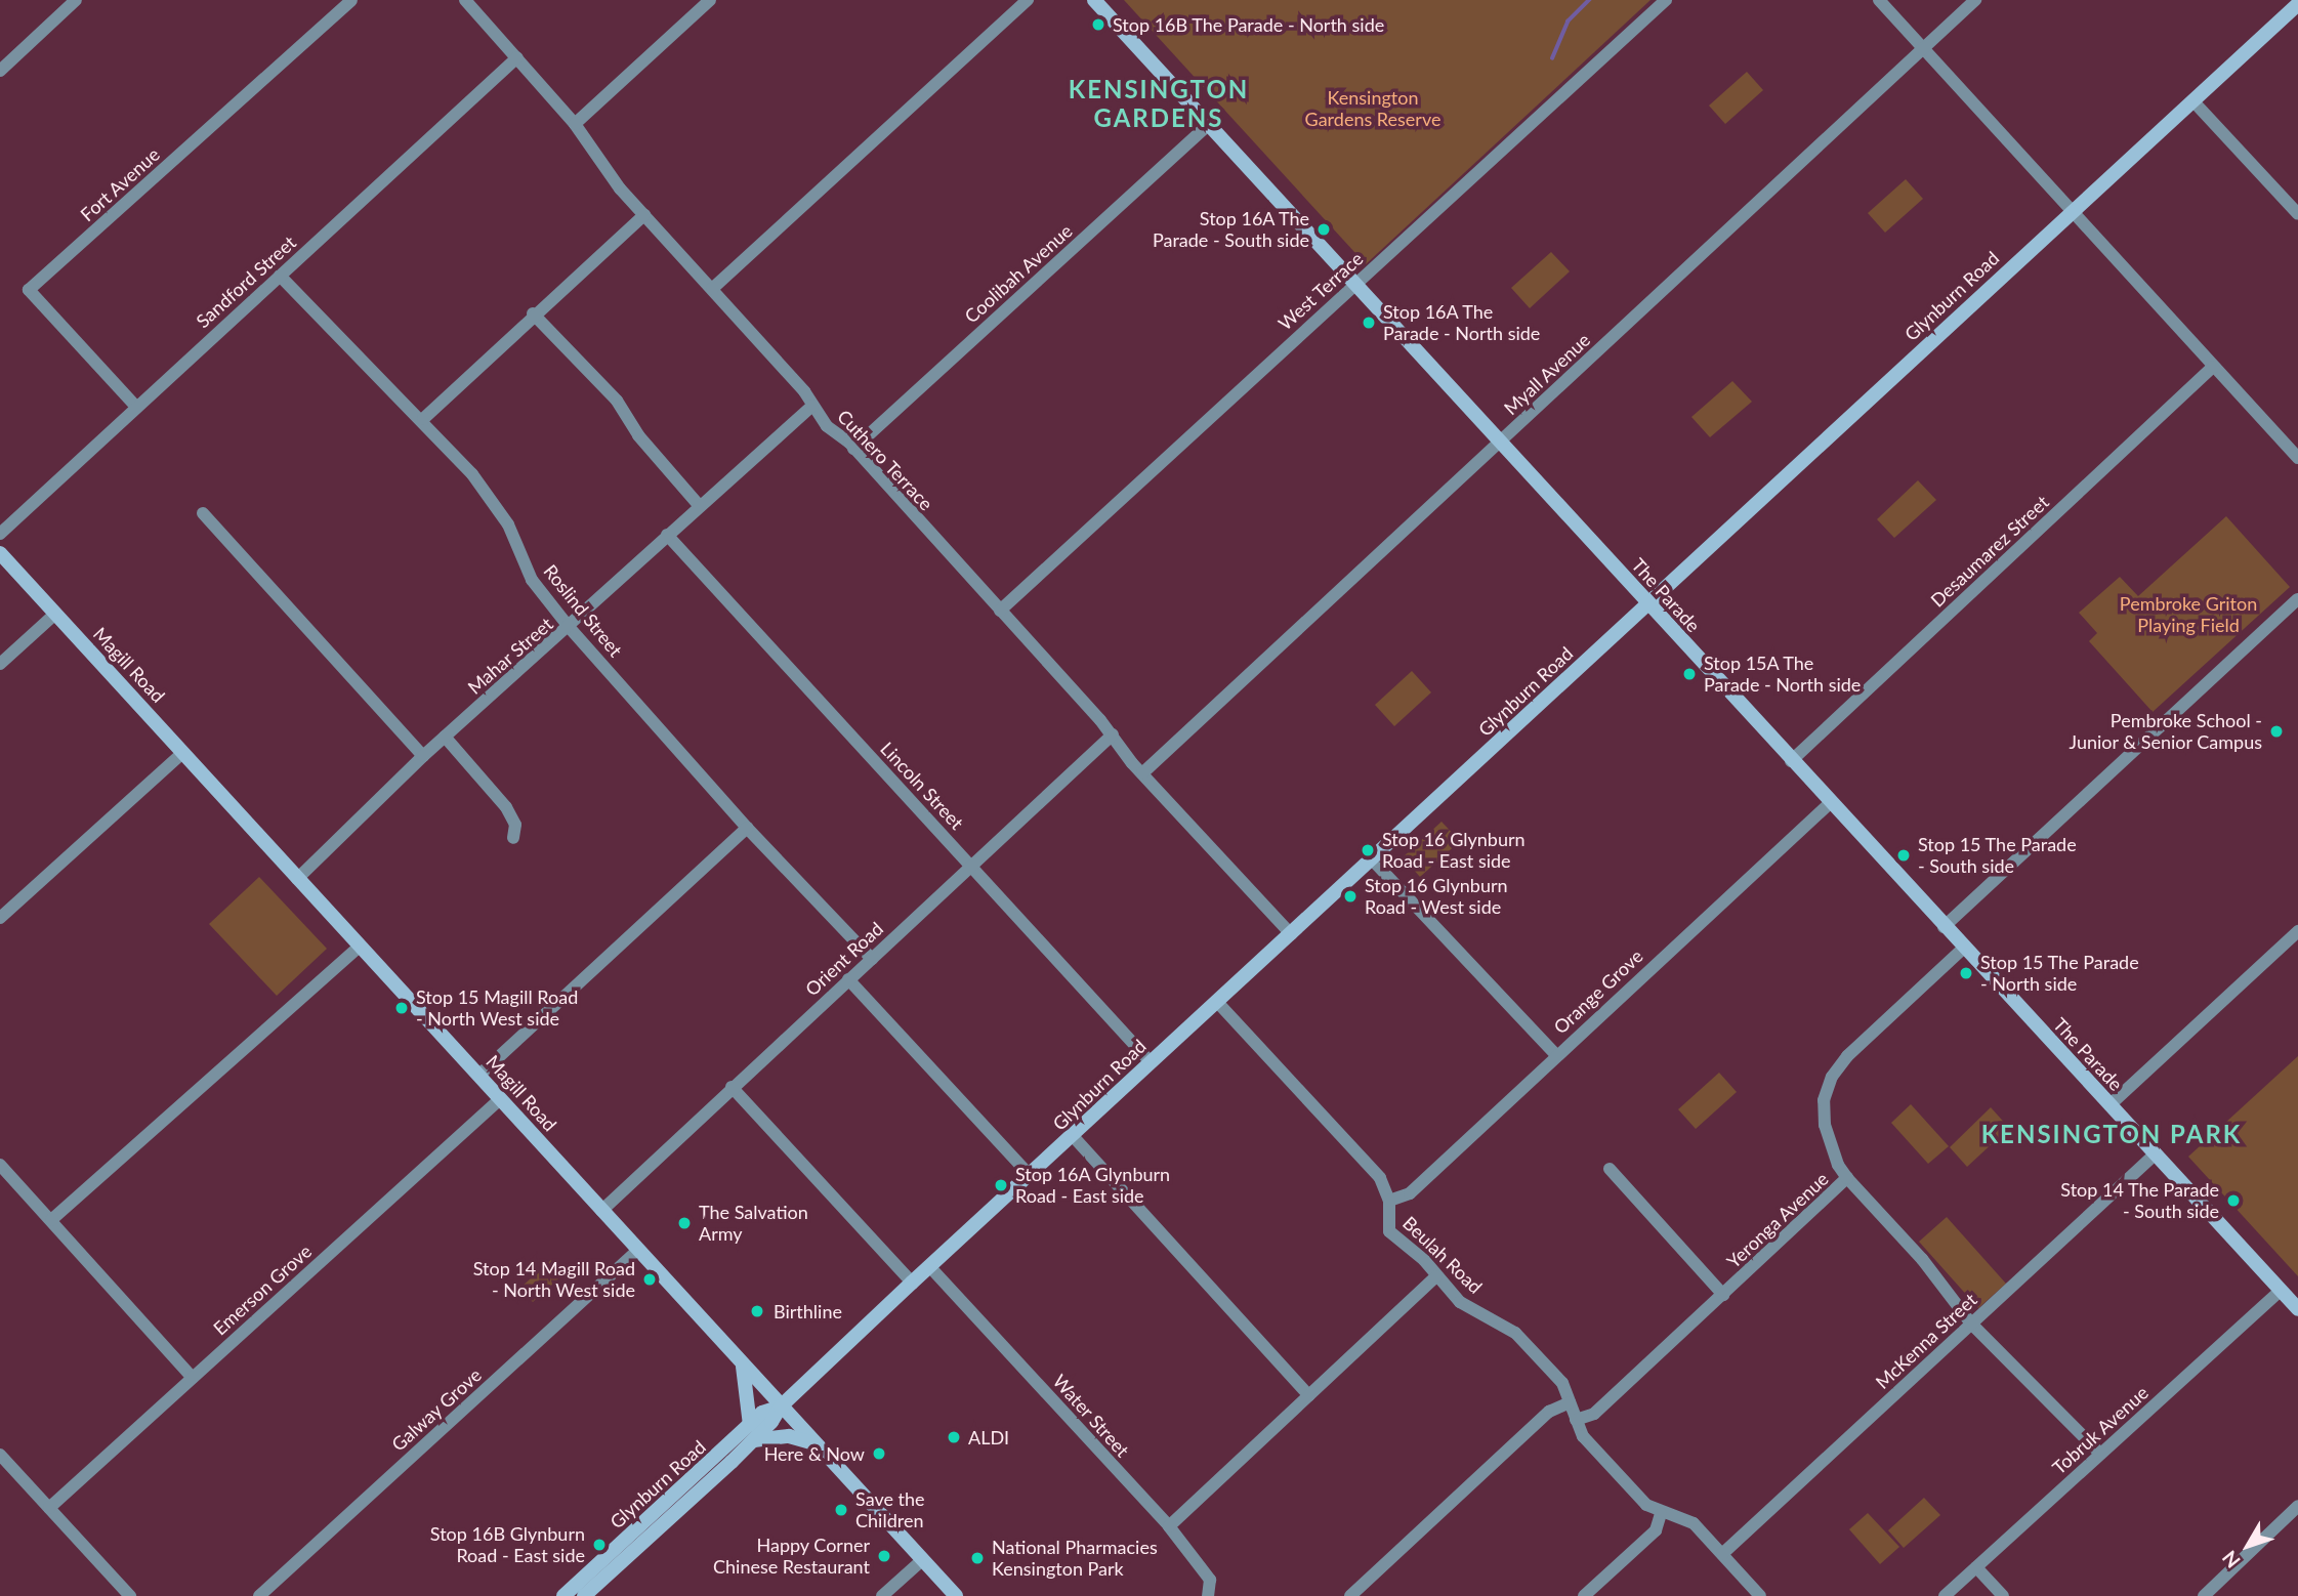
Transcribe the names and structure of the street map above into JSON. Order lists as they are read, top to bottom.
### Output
{
  "streets": {
    "main road": ["Glynburn Road", "The Parade", "Magill Road"],
    "street": [
      "Fort Avenue",
      "Coolibah Avenue",
      "Sandford Street",
      "West Terrace",
      "Myall Avenue",
      "Cuthero Terrace",
      "Desaumarez Street",
      "Roslind Street",
      "Mahar Street",
      "Lincoln Street",
      "Orient Road",
      "Orange Grove",
      "Yeronga Avenue",
      "Beulah Road",
      "Emerson Grove",
      "McKenna Street",
      "Galway Grove",
      "Water Street",
      "Tobruk Avenue"
    ]
  },
  "crossings": [
    ["Fort Avenue", "Sandford Street"],
    ["Coolibah Avenue", "Cuthero Terrace"],
    ["Coolibah Avenue", "The Parade"],
    ["Sandford Street", "Cuthero Terrace"],
    ["Sandford Street", "Roslind Street"],
    ["West Terrace", "Cuthero Terrace"],
    ["West Terrace", "The Parade"],
    ["Glynburn Road", "Cuthero Terrace"],
    ["Glynburn Road", "The Parade"],
    ["Glynburn Road", "Magill Road"],
    ["Glynburn Road", "Lincoln Street"],
    ["Glynburn Road", "Beulah Road"],
    ["Glynburn Road", "Water Street"],
    ["Myall Avenue", "Cuthero Terrace"],
    ["Myall Avenue", "The Parade"],
    ["Cuthero Terrace", "Mahar Street"],
    ["Cuthero Terrace", "Orient Road"],
    ["Desaumarez Street", "The Parade"],
    ["The Parade", "Orange Grove"],
    ["The Parade", "Yeronga Avenue"],
    ["The Parade", "McKenna Street"],
    ["The Parade", "Tobruk Avenue"],
    ["Roslind Street", "Mahar Street"],
    ["Roslind Street", "Orient Road"],
    ["Mahar Street", "Magill Road"],
    ["Mahar Street", "Lincoln Street"],
    ["Magill Road", "Orient Road"],
    ["Magill Road", "Emerson Grove"],
    ["Magill Road", "Galway Grove"],
    ["Lincoln Street", "Orient Road"],
    ["Orange Grove", "Beulah Road"],
    ["Yeronga Avenue", "Beulah Road"],
    ["Beulah Road", "McKenna Street"]
  ],
  "districts": ["KENSINGTON GARDENS", "KENSINGTON PARK"],
  "parks": ["Kensington Gardens Reserve", "Pembroke Griton Playing Field"],
  "places": [
    "Stop 16B The Parade - North side",
    "Stop 16A The Parade - South side",
    "Stop 16A The Parade - North side",
    "Stop 15A The Parade - North side",
    "Pembroke School - Junior & Senior Campus",
    "Stop 16 Glynburn Road - East side",
    "Stop 15 The Parade - South side",
    "Stop 16 Glynburn Road - West side",
    "Stop 15 The Parade - North side",
    "Stop 15 Magill Road - North West side",
    "Stop 16A Glynburn Road - East side",
    "Stop 14 The Parade - South side",
    "The Salvation Army",
    "Stop 14 Magill Road - North West side",
    "Birthline",
    "ALDI",
    "Here & Now",
    "Save the Children",
    "Stop 16B Glynburn Road - East side",
    "Happy Corner Chinese Restaurant",
    "National Pharmacies Kensington Park"
  ],
  "north": "bottom left"
}
